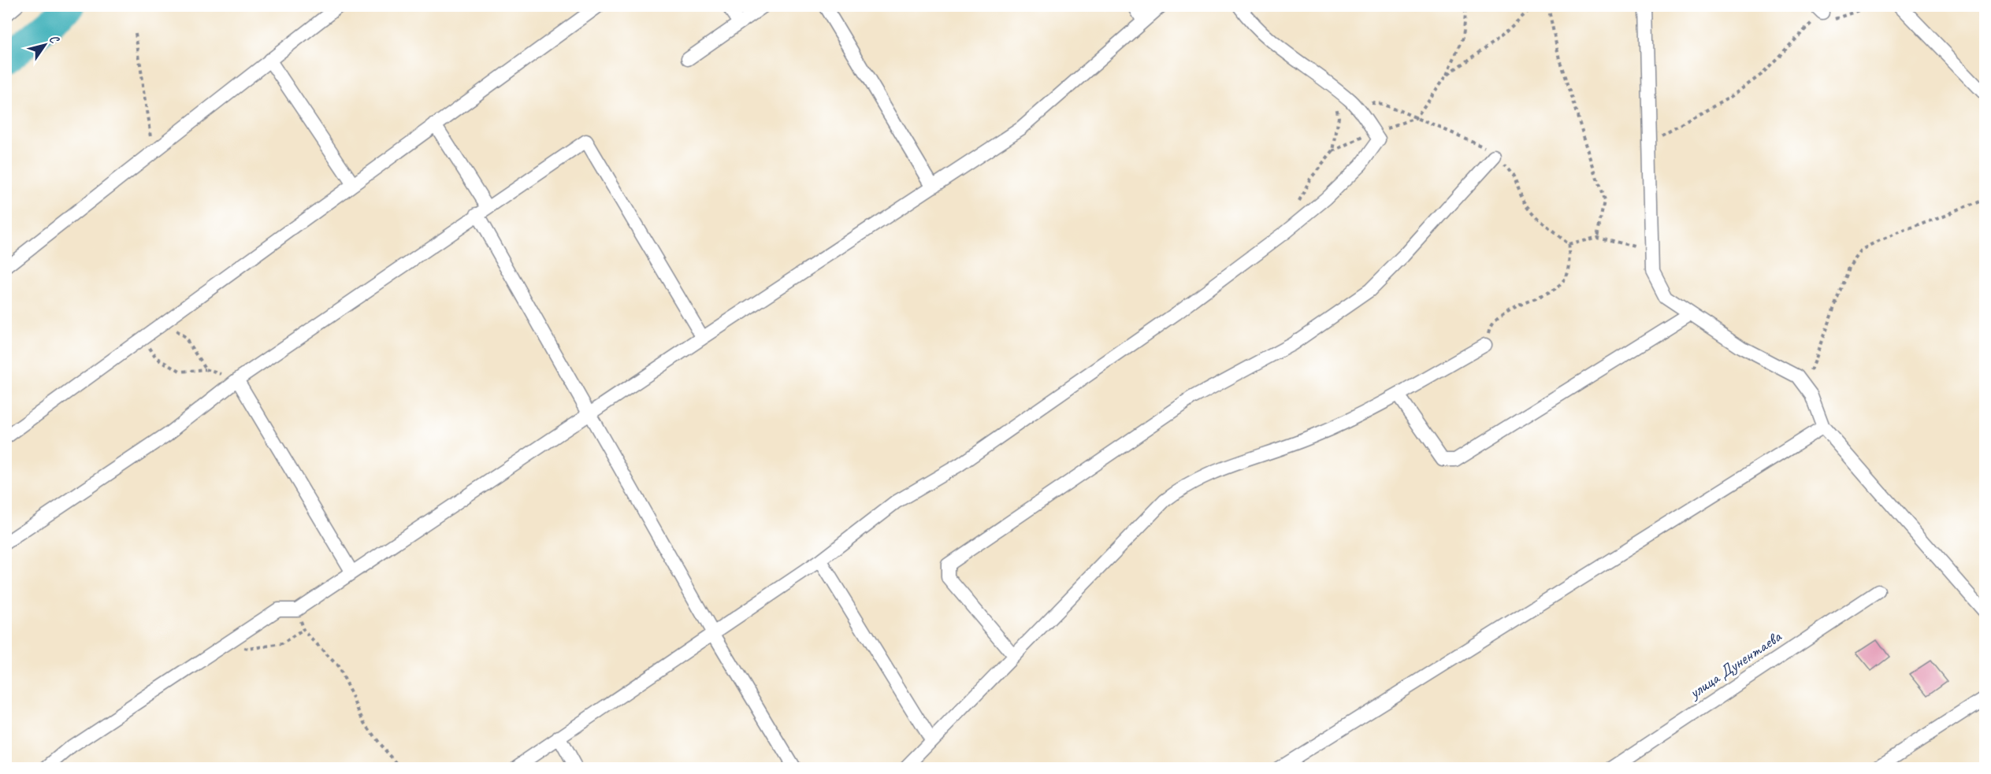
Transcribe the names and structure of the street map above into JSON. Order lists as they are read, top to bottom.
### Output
{
  "streets": {
    "street": ["улица Дунентаева"]
  },
  "north": "top right"
}
